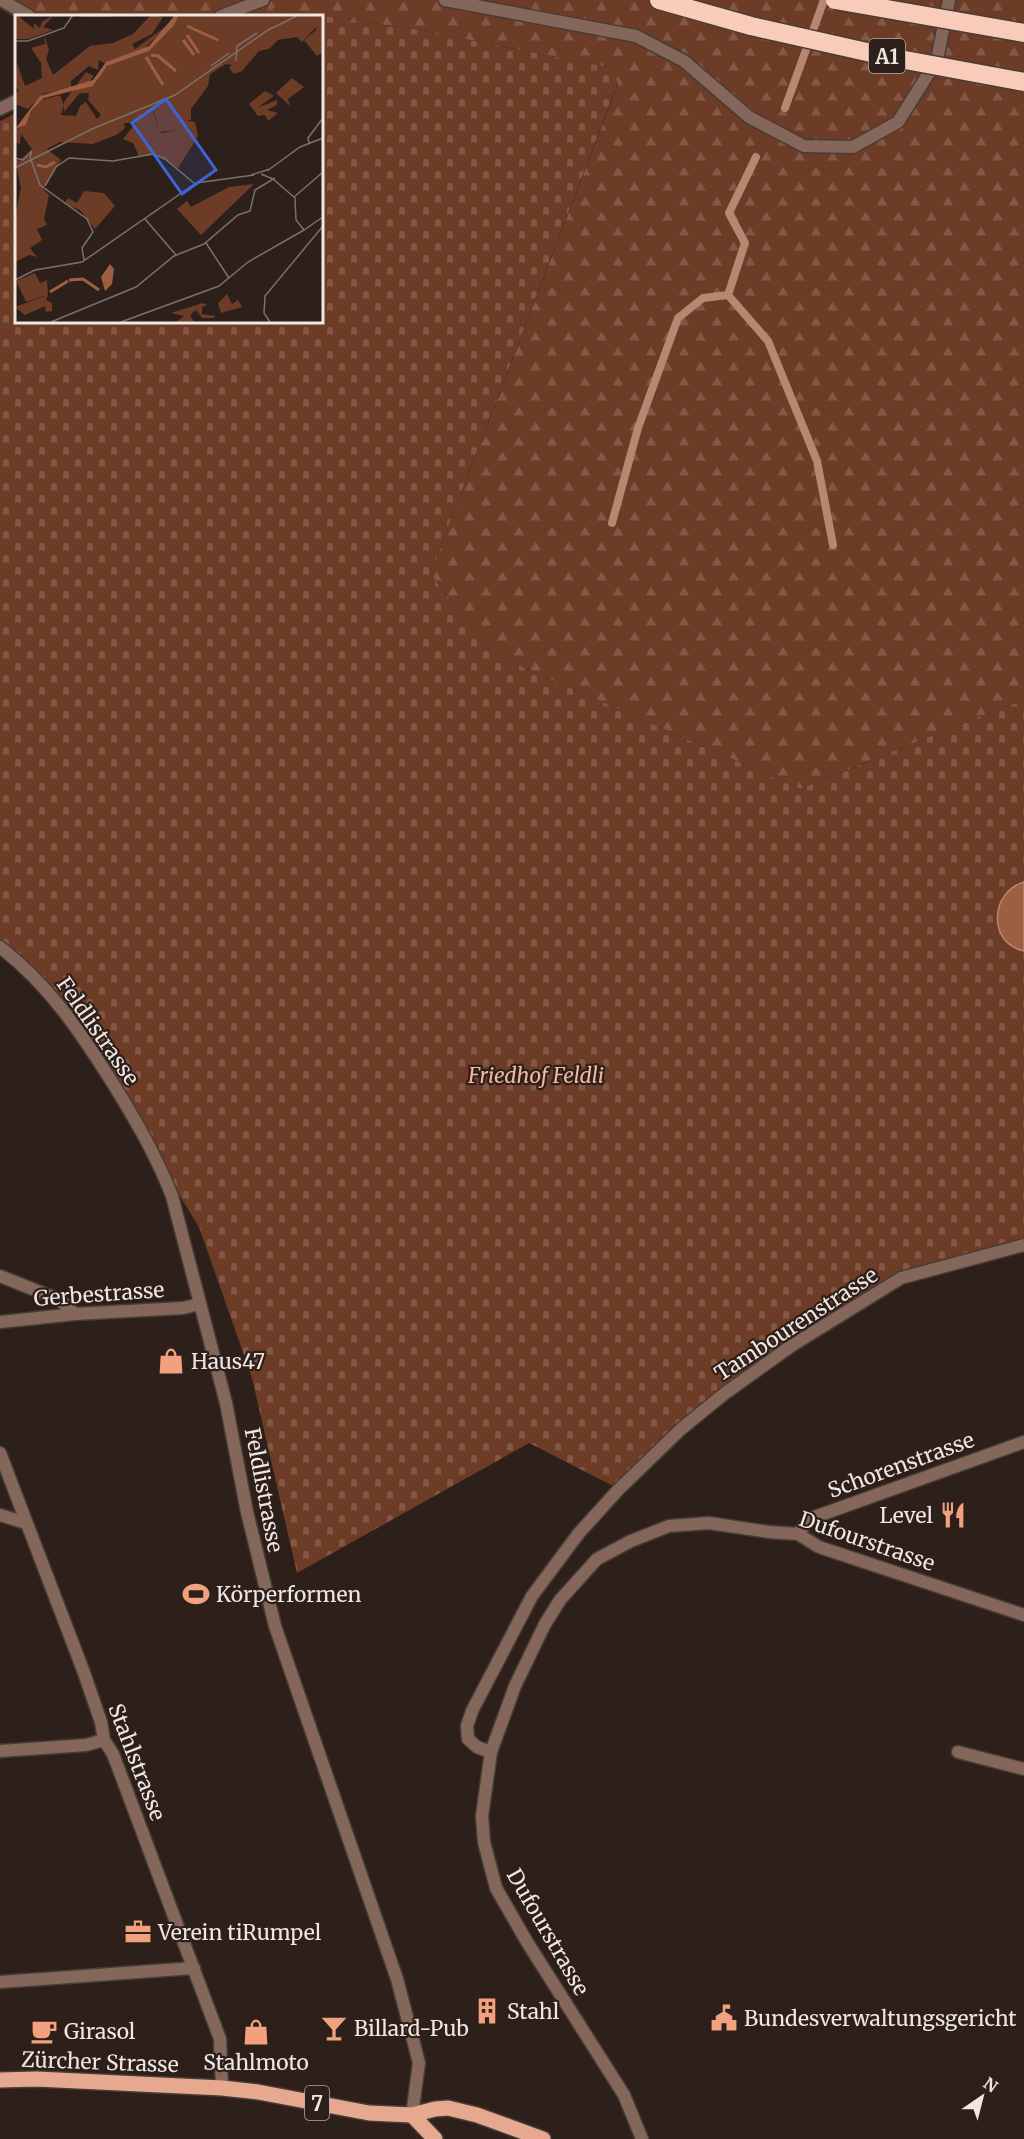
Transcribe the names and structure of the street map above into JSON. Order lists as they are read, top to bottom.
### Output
{
  "streets": {
    "highway": ["A1"],
    "main road": ["Zürcher Strasse", "7"],
    "street": [
      "Feldlistrasse",
      "Gerbestrasse",
      "Tambourenstrasse",
      "Schorenstrasse",
      "Dufourstrasse",
      "Stahlstrasse"
    ]
  },
  "crossings": [
    ["Feldlistrasse", "Gerbestrasse"],
    ["Feldlistrasse", "Zürcher Strasse"],
    ["Feldlistrasse", "7"],
    ["Tambourenstrasse", "Dufourstrasse"],
    ["Schorenstrasse", "Dufourstrasse"],
    ["Stahlstrasse", "Zürcher Strasse"],
    ["Zürcher Strasse", "7"]
  ],
  "parks": ["Friedhof Feldli"],
  "places": {
    "shop": ["Haus47", "Stahlmoto"],
    "restaurant": ["Level"],
    "sports": ["Körperformen"],
    "office": ["Verein tiRumpel"],
    "building": ["Stahl"],
    "public building": ["Bundesverwaltungsgericht"],
    "bar": ["Billard-Pub"],
    "cafe": ["Girasol"]
  },
  "north": "top right"
}
